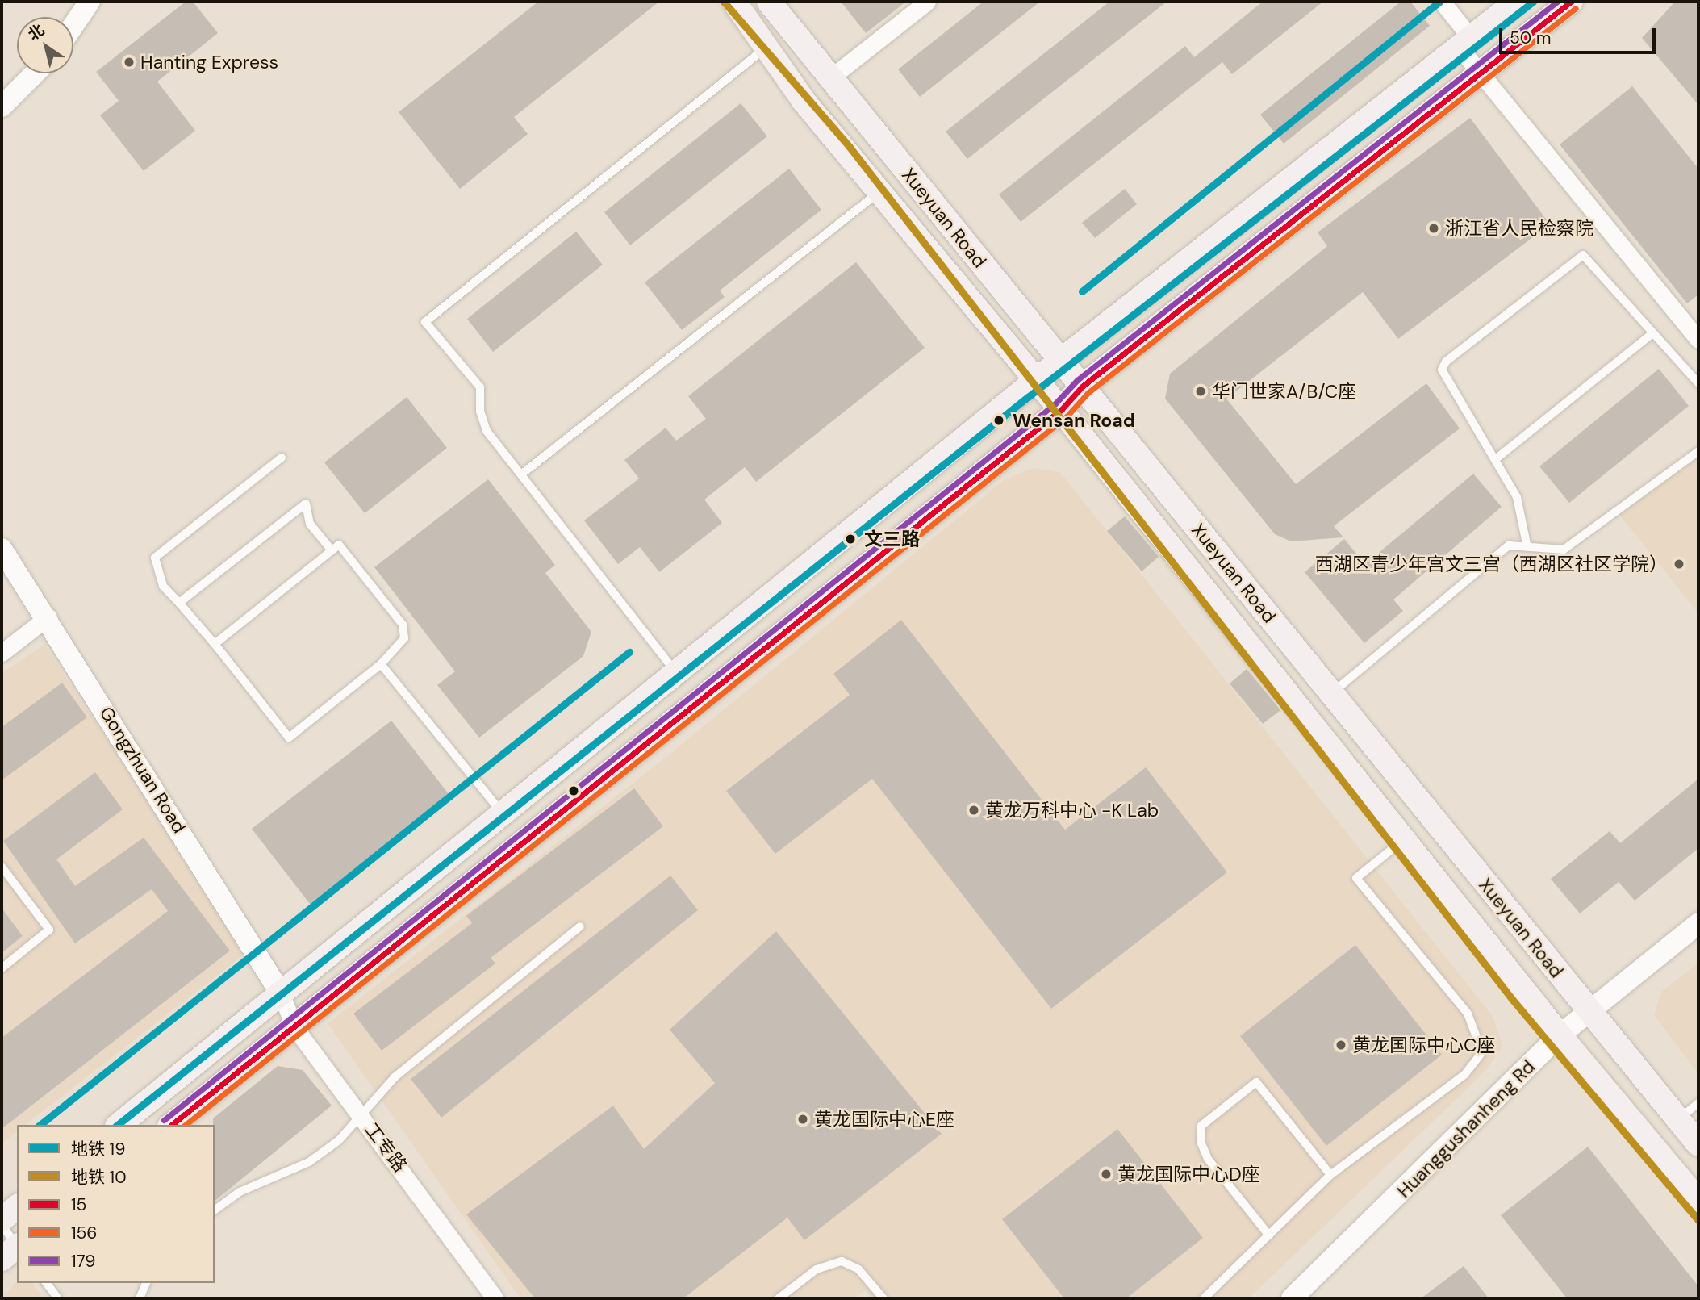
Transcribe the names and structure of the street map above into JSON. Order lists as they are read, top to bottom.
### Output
{
  "streets": {
    "main road": ["Xueyuan Road"],
    "street": ["Gongzhuan Road", "Huanggushanheng Rd", "工专路"]
  },
  "crossings": [
    ["Xueyuan Road", "Huanggushanheng Rd"],
    ["Gongzhuan Road", "工专路"]
  ],
  "places": [
    "Hanting Express",
    "浙江省人民检察院",
    "华门世家A/B/C座",
    "Wensan Road",
    "文三路",
    "西湖区青少年宫文三宫（西湖区社区学院）",
    "黄龙万科中心 -K Lab",
    "黄龙国际中心C座",
    "黄龙国际中心E座",
    "黄龙国际中心D座"
  ],
  "lines": [
    "metro line 19",
    "metro line 10",
    "transit line 15",
    "transit line 179",
    "transit line 156"
  ],
  "legend": [
    "地铁 19",
    "地铁 10",
    "15",
    "156",
    "179"
  ],
  "scale_bar": "50 m",
  "north": "top left"
}
